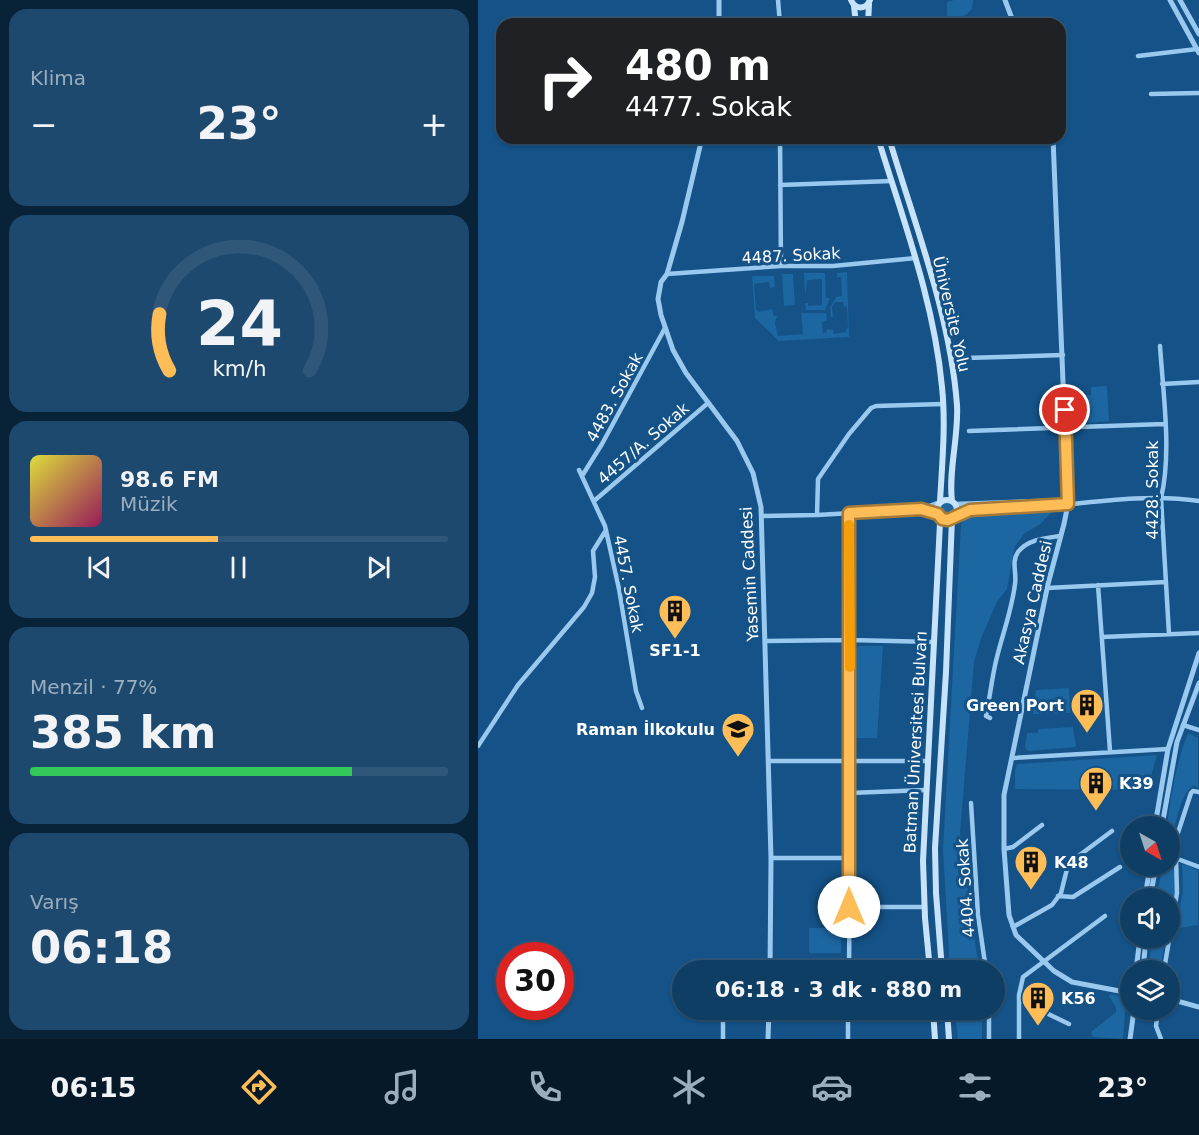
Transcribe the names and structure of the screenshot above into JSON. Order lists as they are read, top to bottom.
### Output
{
  "streets": {
    "main road": ["Üniversite Yolu", "Batman Üniversitesi Bulvarı"],
    "street": [
      "4487. Sokak",
      "4483. Sokak",
      "4457/A. Sokak",
      "4428. Sokak",
      "Yasemin Caddesi",
      "4457. Sokak",
      "Akasya Caddesi",
      "4404. Sokak"
    ]
  },
  "crossings": [
    ["4487. Sokak", "Yasemin Caddesi"],
    ["Üniversite Yolu", "Batman Üniversitesi Bulvarı"],
    ["4483. Sokak", "Yasemin Caddesi"],
    ["4483. Sokak", "4457. Sokak"],
    ["4457/A. Sokak", "Yasemin Caddesi"],
    ["4457/A. Sokak", "4457. Sokak"]
  ],
  "places": {
    "building": [
      "SF1-1",
      "Green Port",
      "K39",
      "K48",
      "K56"
    ],
    "school or university": ["Raman İlkokulu"]
  },
  "north": "bottom right",
  "page": {
    "tile": [
      "Klima",
      ["Menzil · 77%", "385 km"],
      ["Varış", "06:18"]
    ],
    "turn": ["480 m", "4477. Sokak"],
    "heat": ["−", "23°", "+"],
    "song": ["98.6 FM", "Müzik"],
    "limit": "30",
    "trip": "06:18 · 3 dk · 880 m",
    "tabs": ["06:15", "23°"],
    "gauge": ["24", "km/h"]
  }
}
